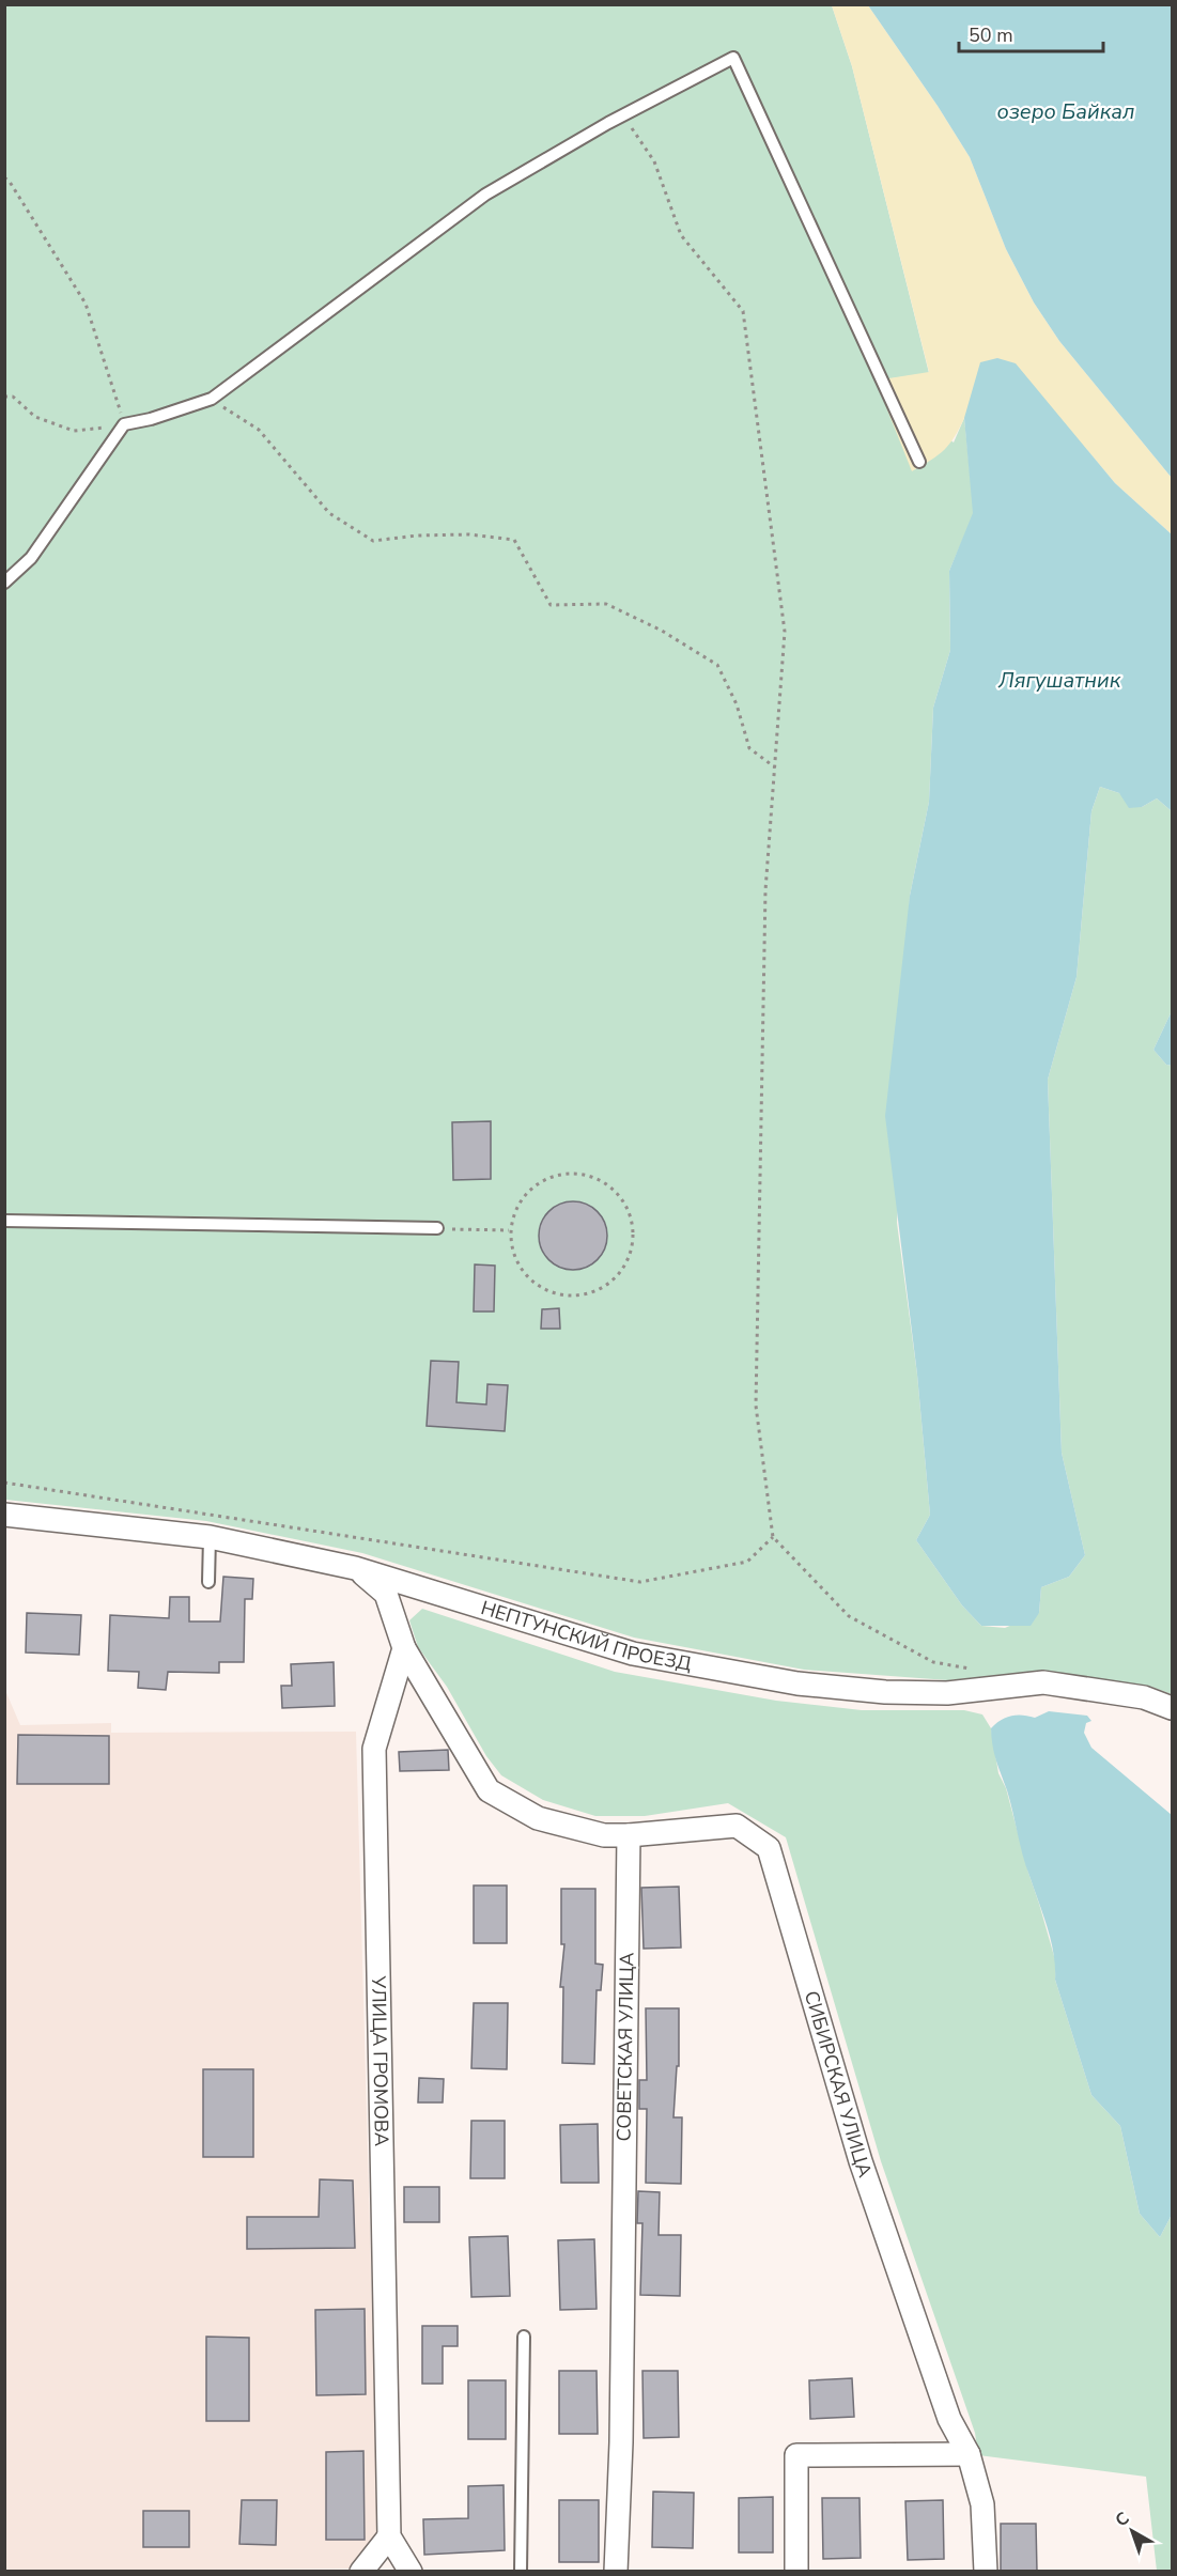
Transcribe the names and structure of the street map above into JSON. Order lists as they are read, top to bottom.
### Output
{
  "streets": {
    "street": [
      "НЕПТУНСКИЙ ПРОЕЗД",
      "СОВЕТСКАЯ УЛИЦА",
      "УЛИЦА ГРОМОВА",
      "СИБИРСКАЯ УЛИЦА"
    ]
  },
  "crossings": [
    ["СОВЕТСКАЯ УЛИЦА", "СИБИРСКАЯ УЛИЦА"]
  ],
  "water": ["озеро Байкал", "Лягушатник"],
  "scale_bar": "50 m",
  "north": "top left"
}
